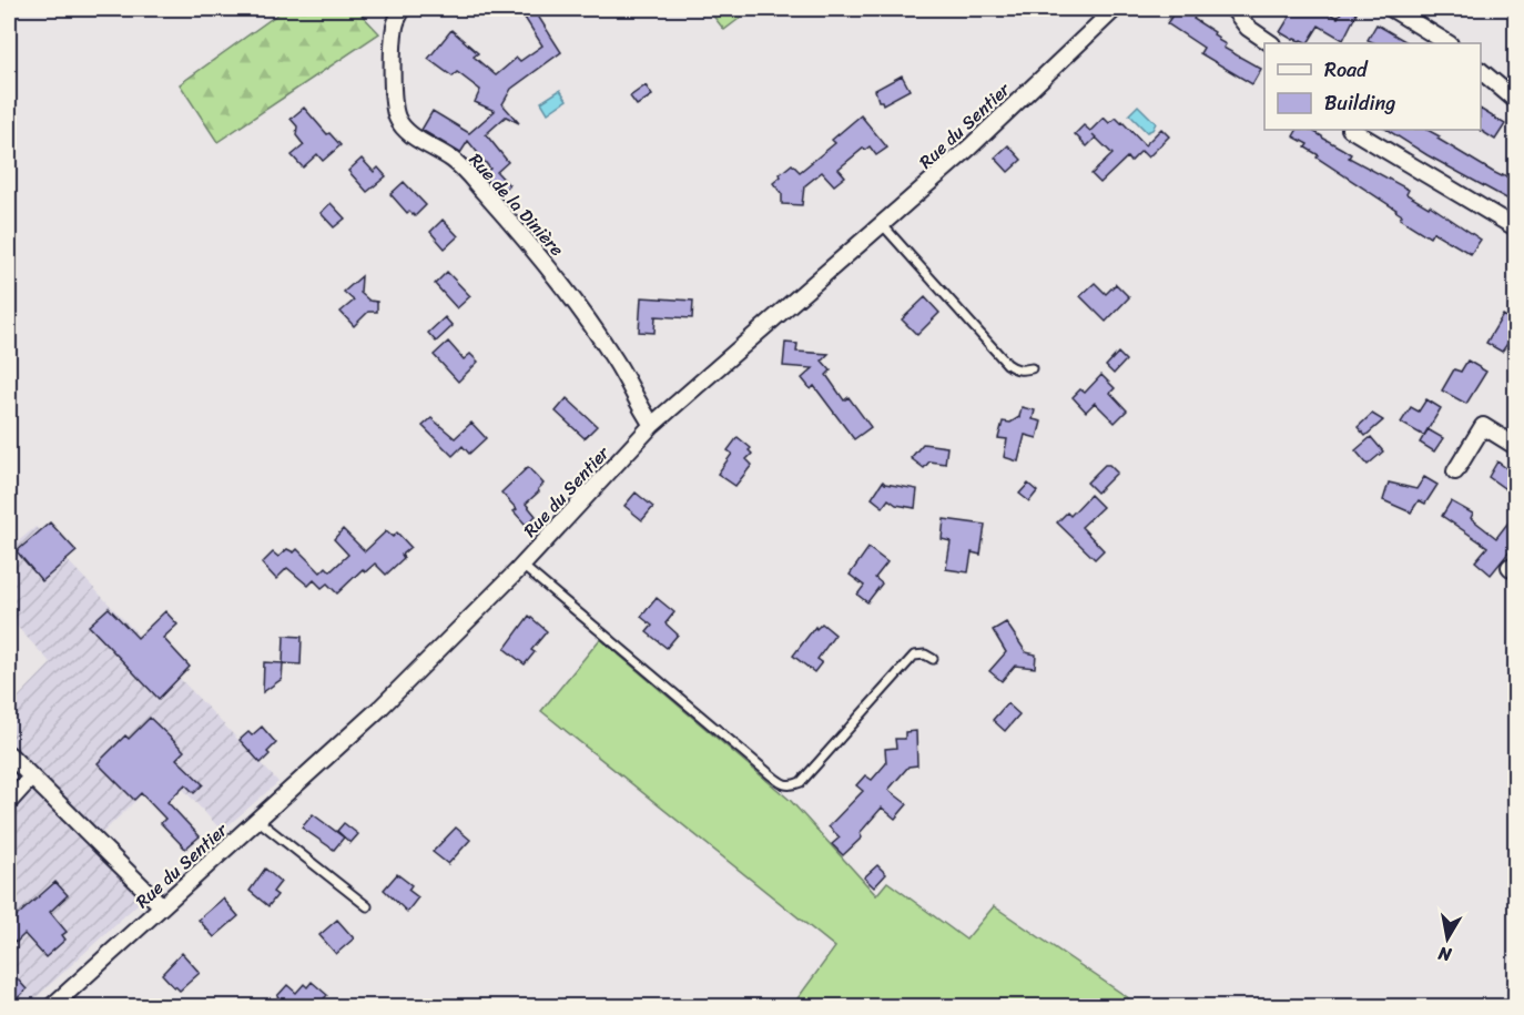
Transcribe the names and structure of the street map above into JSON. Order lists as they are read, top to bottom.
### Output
{
  "streets": {
    "street": ["Rue du Sentier", "Rue de la Dinière"]
  },
  "crossings": [
    ["Rue du Sentier", "Rue de la Dinière"]
  ],
  "legend": ["Road", "Building"],
  "north": "bottom"
}
